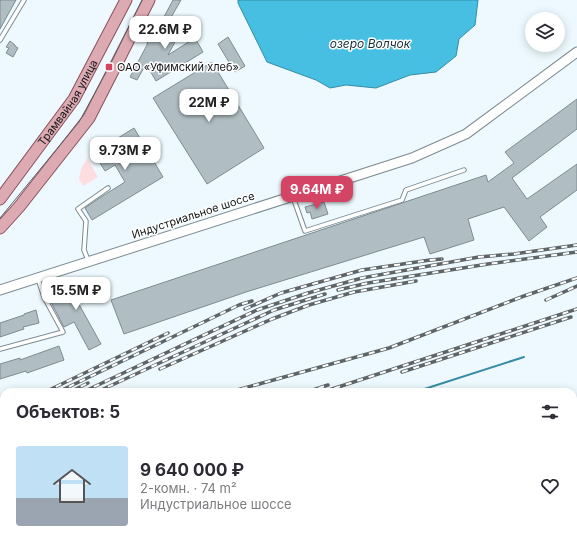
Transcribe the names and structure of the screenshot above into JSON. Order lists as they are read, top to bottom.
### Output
{
  "streets": {
    "main road": ["Трамвайная улица"],
    "street": ["Индустриальное шоссе"]
  },
  "water": ["озеро Волчок"],
  "places": {
    "transit": ["ОАО «Уфимский хлеб»"]
  },
  "page": {
    "price": [
      "22.6M ₽",
      "22M ₽",
      "9.73M ₽",
      "9.64M ₽",
      "15.5M ₽"
    ],
    "heading": "Объектов: 5",
    "list": [
      {
        "name": "9 640 000 ₽",
        "note": "2-комн. · 74 m² · Индустриальное шоссе"
      }
    ]
  }
}
